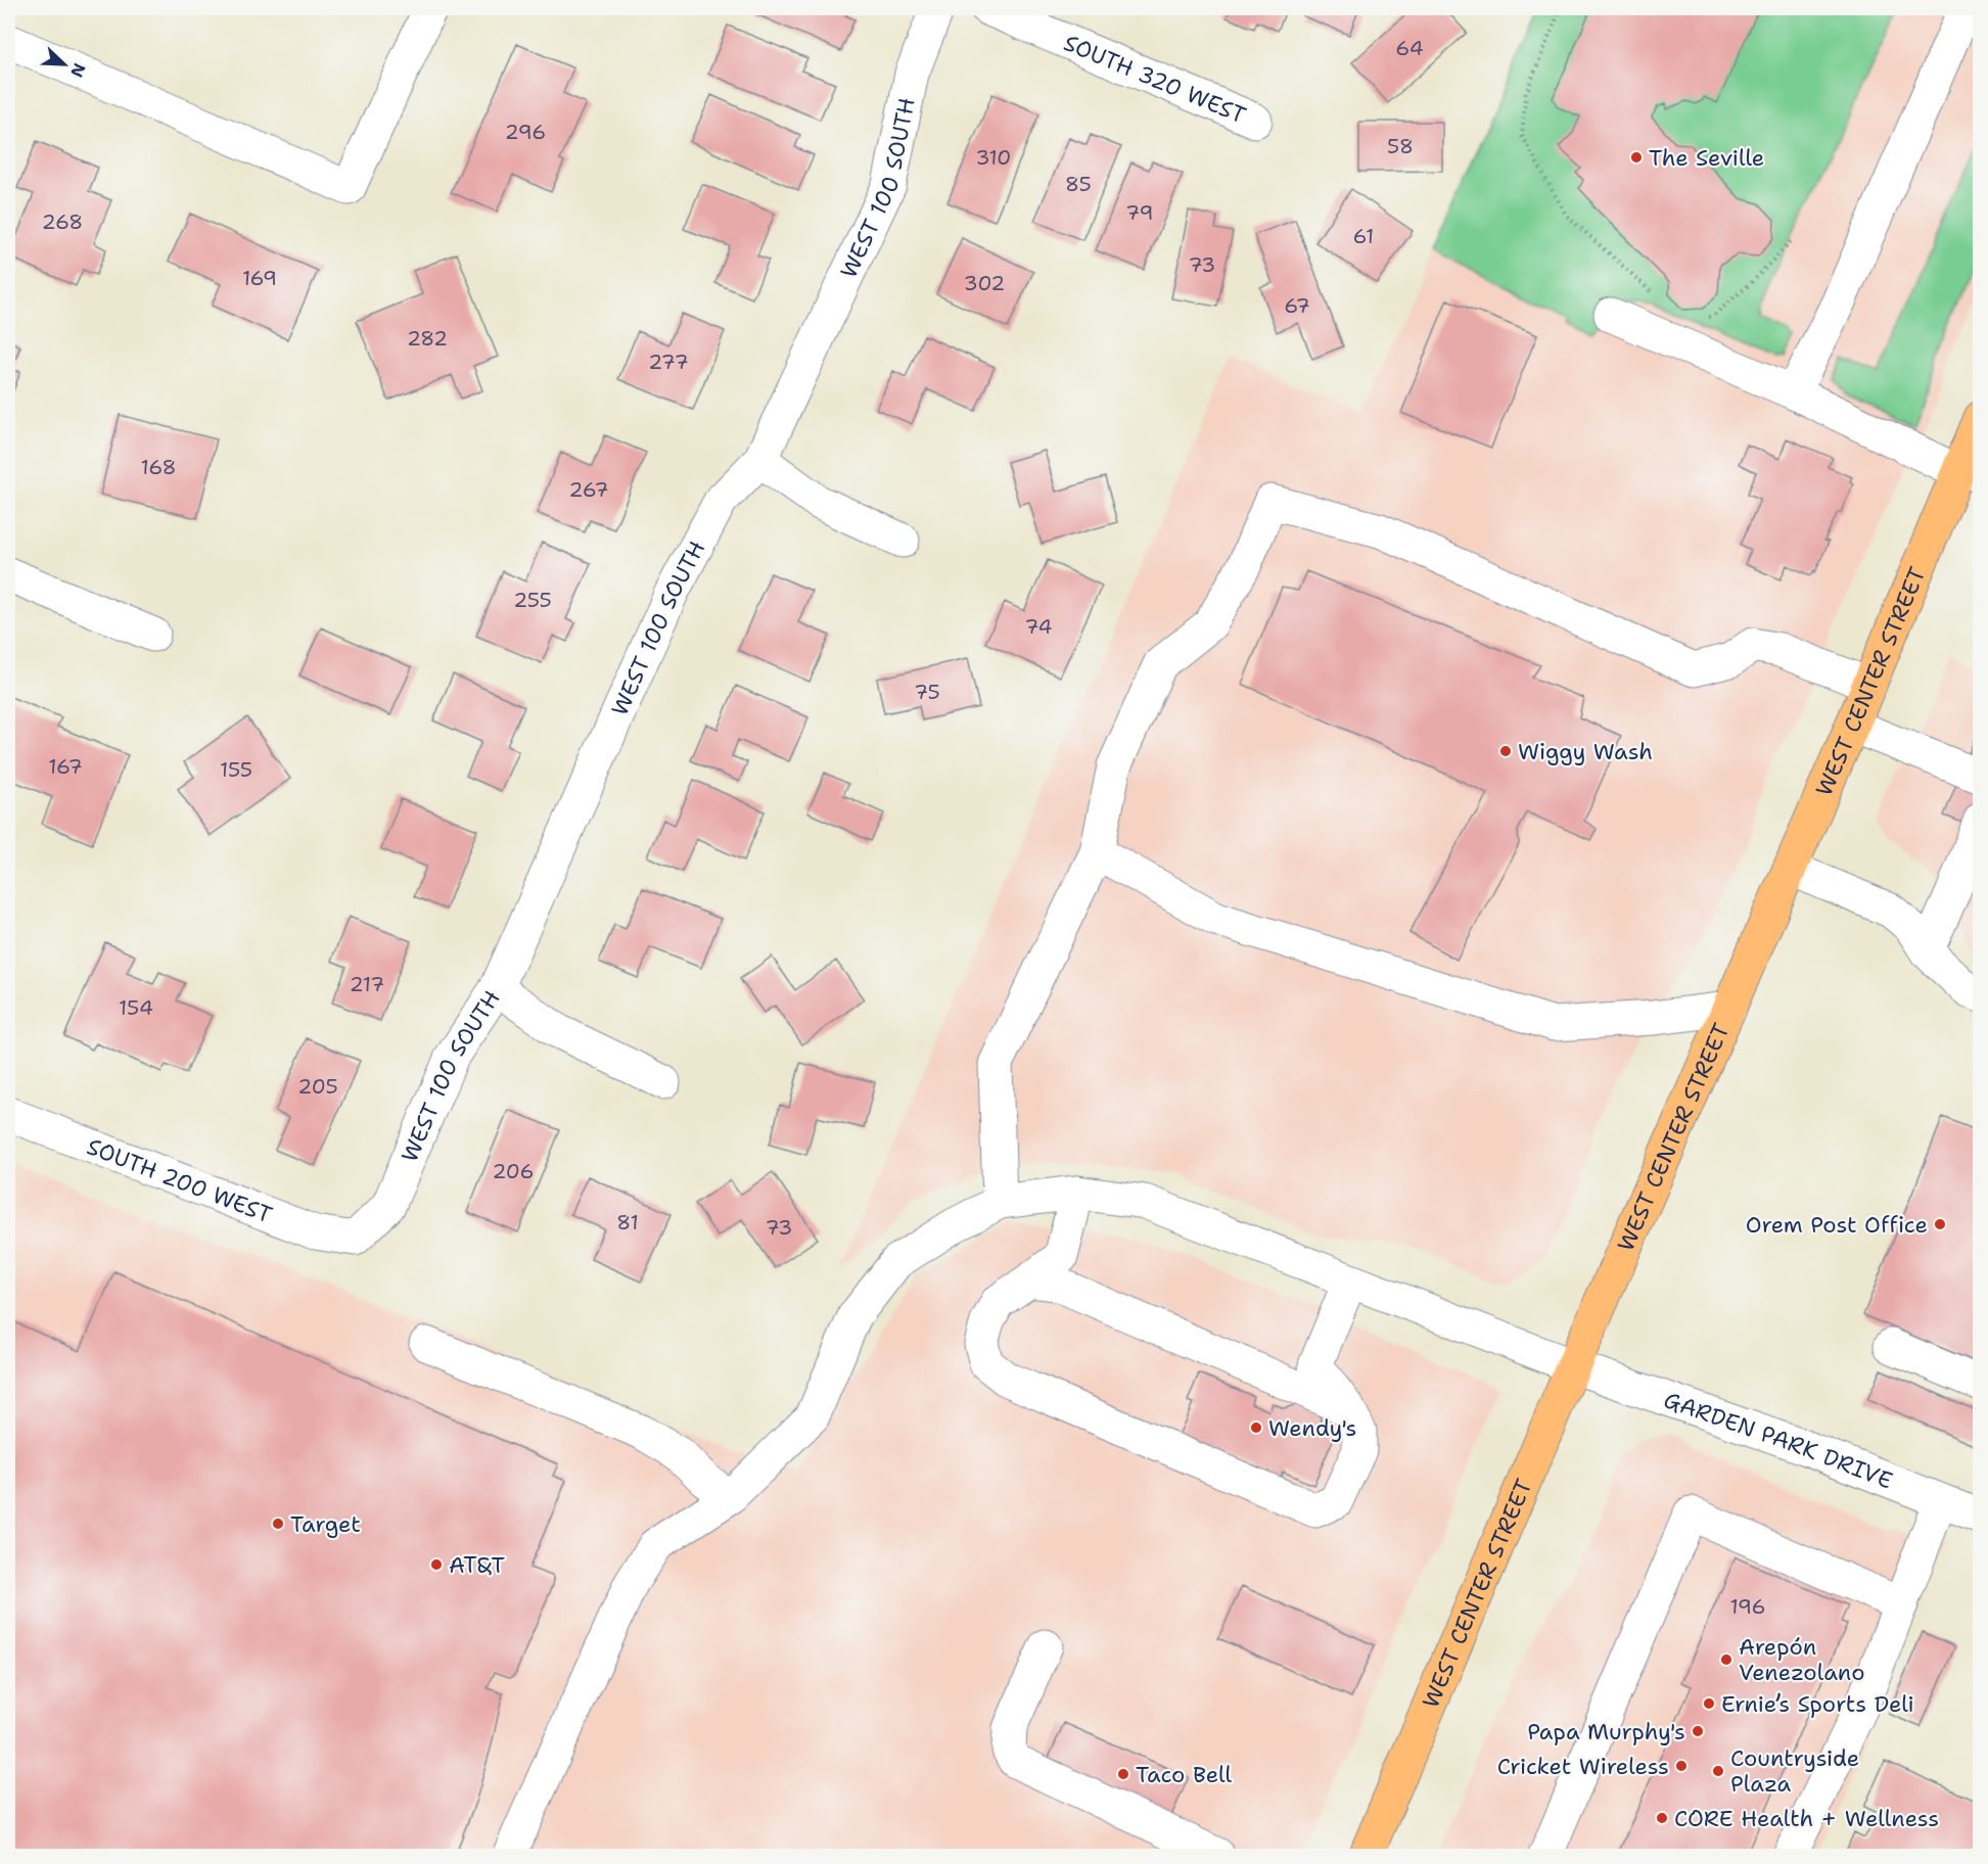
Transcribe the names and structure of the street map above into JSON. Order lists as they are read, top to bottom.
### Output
{
  "streets": {
    "main road": ["WEST CENTER STREET"],
    "street": [
      "SOUTH 320 WEST",
      "WEST 100 SOUTH",
      "SOUTH 200 WEST",
      "GARDEN PARK DRIVE"
    ]
  },
  "crossings": [
    ["WEST 100 SOUTH", "SOUTH 200 WEST"],
    ["WEST CENTER STREET", "GARDEN PARK DRIVE"]
  ],
  "places": [
    "The Seville",
    "Wiggy Wash",
    "Orem Post Office",
    "Wendy's",
    "Target",
    "AT&T",
    "Arepón Venezolano",
    "Ernie’s Sports Deli",
    "Papa Murphy's",
    "Cricket Wireless",
    "Countryside Plaza",
    "Taco Bell",
    "CORE Health + Wellness"
  ],
  "house_numbers": [
    "64",
    "296",
    "58",
    "310",
    "85",
    "79",
    "268",
    "61",
    "73",
    "169",
    "302",
    "67",
    "282",
    "277",
    "168",
    "267",
    "255",
    "74",
    "75",
    "167",
    "155",
    "217",
    "154",
    "205",
    "206",
    "81",
    "73",
    "196"
  ],
  "north": "bottom right"
}
